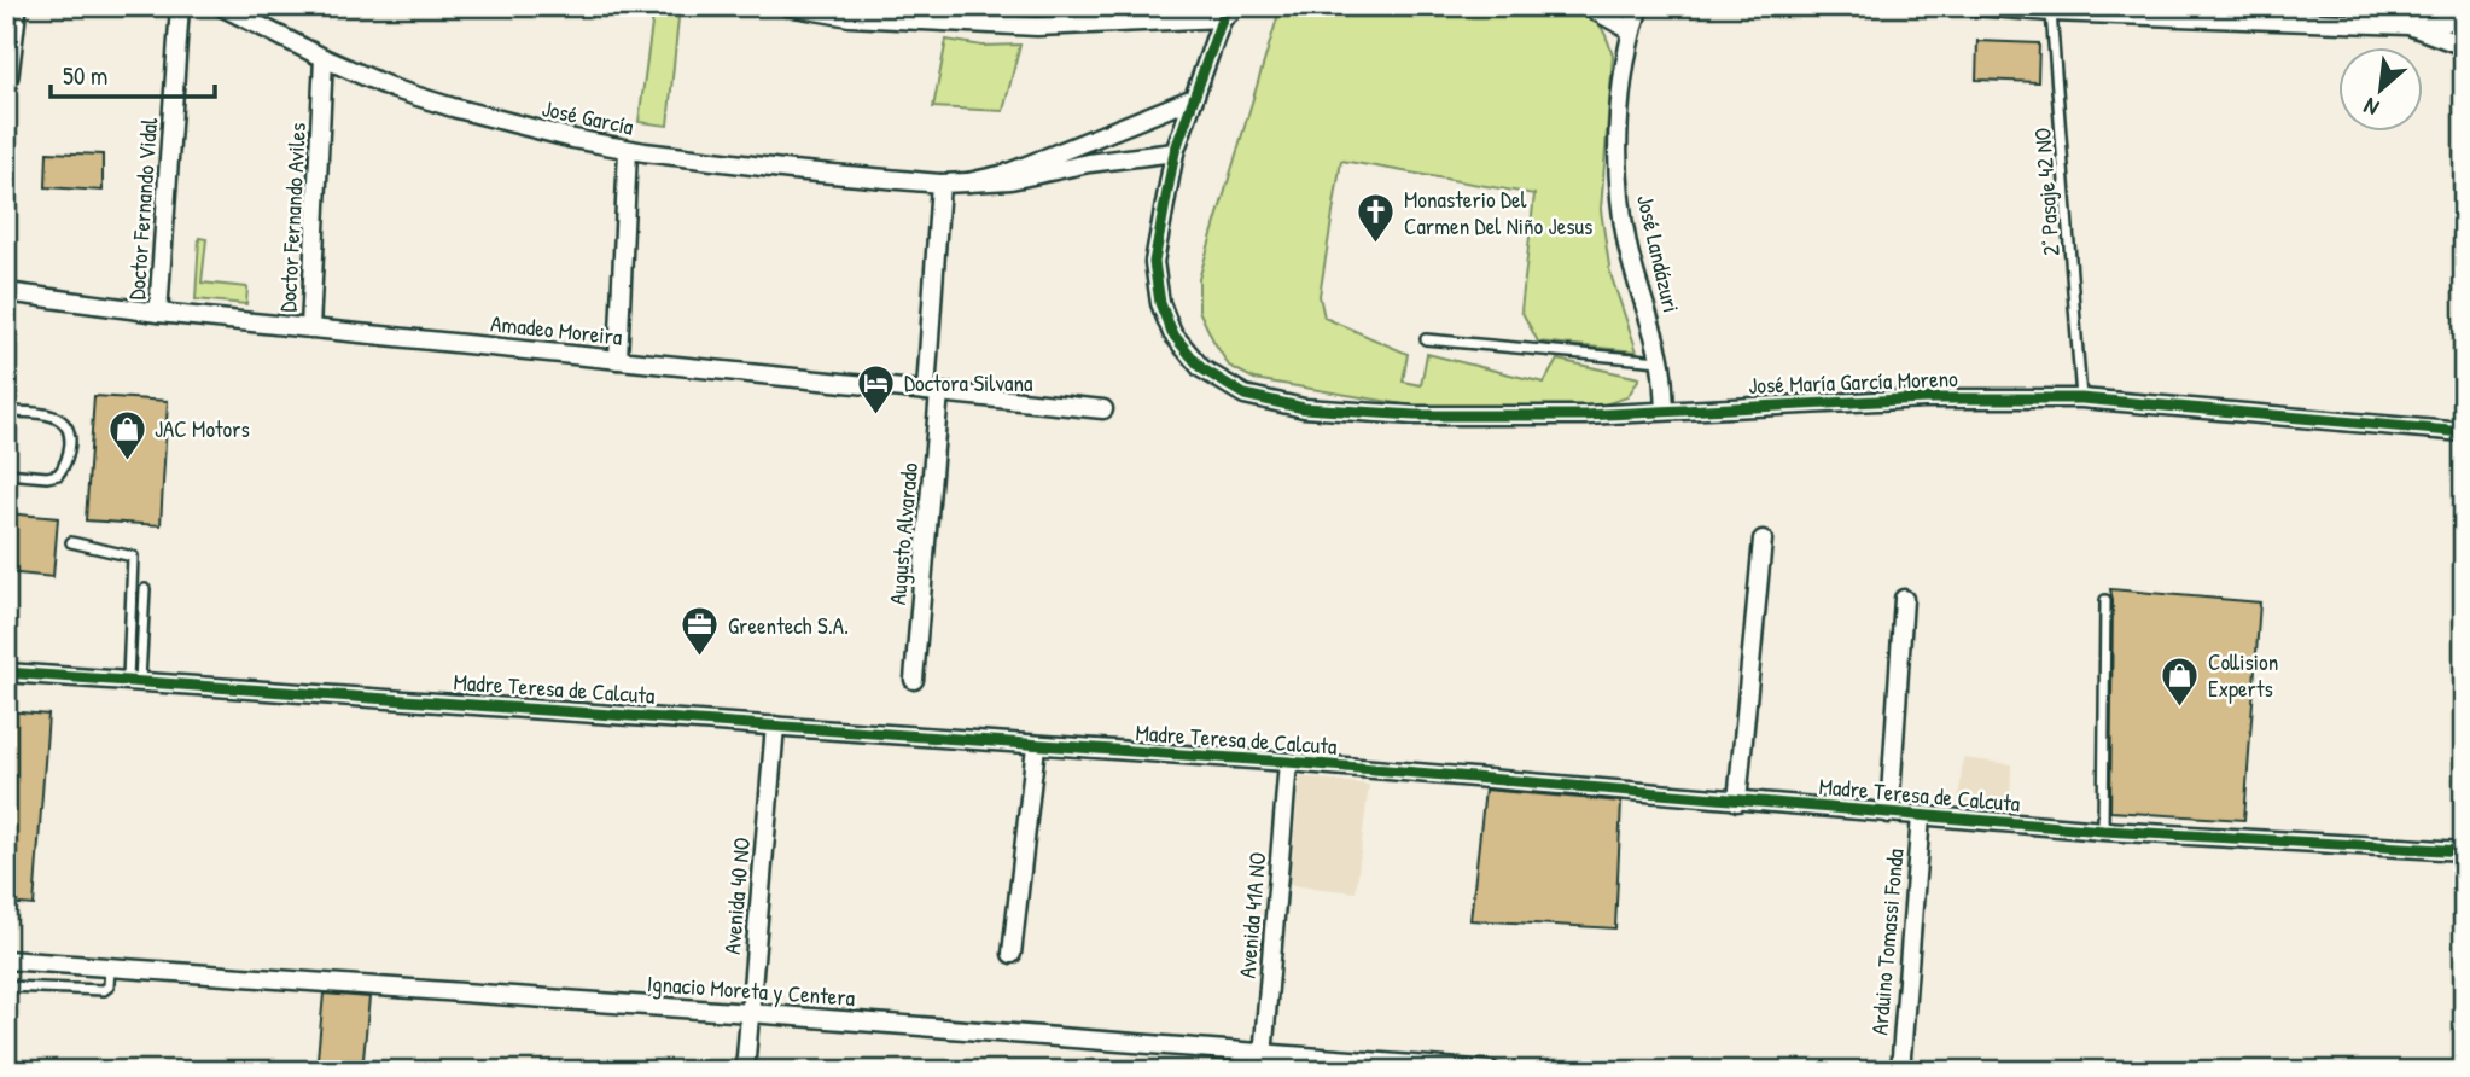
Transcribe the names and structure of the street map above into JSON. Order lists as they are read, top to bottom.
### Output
{
  "streets": {
    "street": [
      "José García",
      "Doctor Fernando Vidal",
      "Doctor Fernando Aviles",
      "José Landázuri",
      "Amadeo Moreira",
      "José María García Moreno",
      "Augusto Alvarado",
      "Madre Teresa de Calcuta",
      "Avenida 40 NO",
      "Avenida 41A NO",
      "Arduino Tomassi Fonda",
      "Ignacio Moreta y Centera"
    ],
    "lane": ["2° Pasaje 42 NO"]
  },
  "crossings": [
    ["José García", "Doctor Fernando Aviles"],
    ["José García", "José María García Moreno"],
    ["José García", "Augusto Alvarado"],
    ["2° Pasaje 42 NO", "José María García Moreno"],
    ["Doctor Fernando Vidal", "Amadeo Moreira"],
    ["Doctor Fernando Aviles", "Amadeo Moreira"],
    ["José Landázuri", "José María García Moreno"],
    ["Amadeo Moreira", "Augusto Alvarado"],
    ["Madre Teresa de Calcuta", "Avenida 40 NO"],
    ["Madre Teresa de Calcuta", "Avenida 41A NO"],
    ["Madre Teresa de Calcuta", "Arduino Tomassi Fonda"],
    ["Avenida 40 NO", "Ignacio Moreta y Centera"],
    ["Avenida 41A NO", "Ignacio Moreta y Centera"]
  ],
  "places": {
    "church": ["Monasterio Del Carmen Del Niño Jesus"],
    "hotel": ["Doctora Silvana"],
    "shop": ["JAC Motors", "Collision Experts"],
    "office": ["Greentech S.A."]
  },
  "scale_bar": "50 m",
  "north": "bottom left"
}
